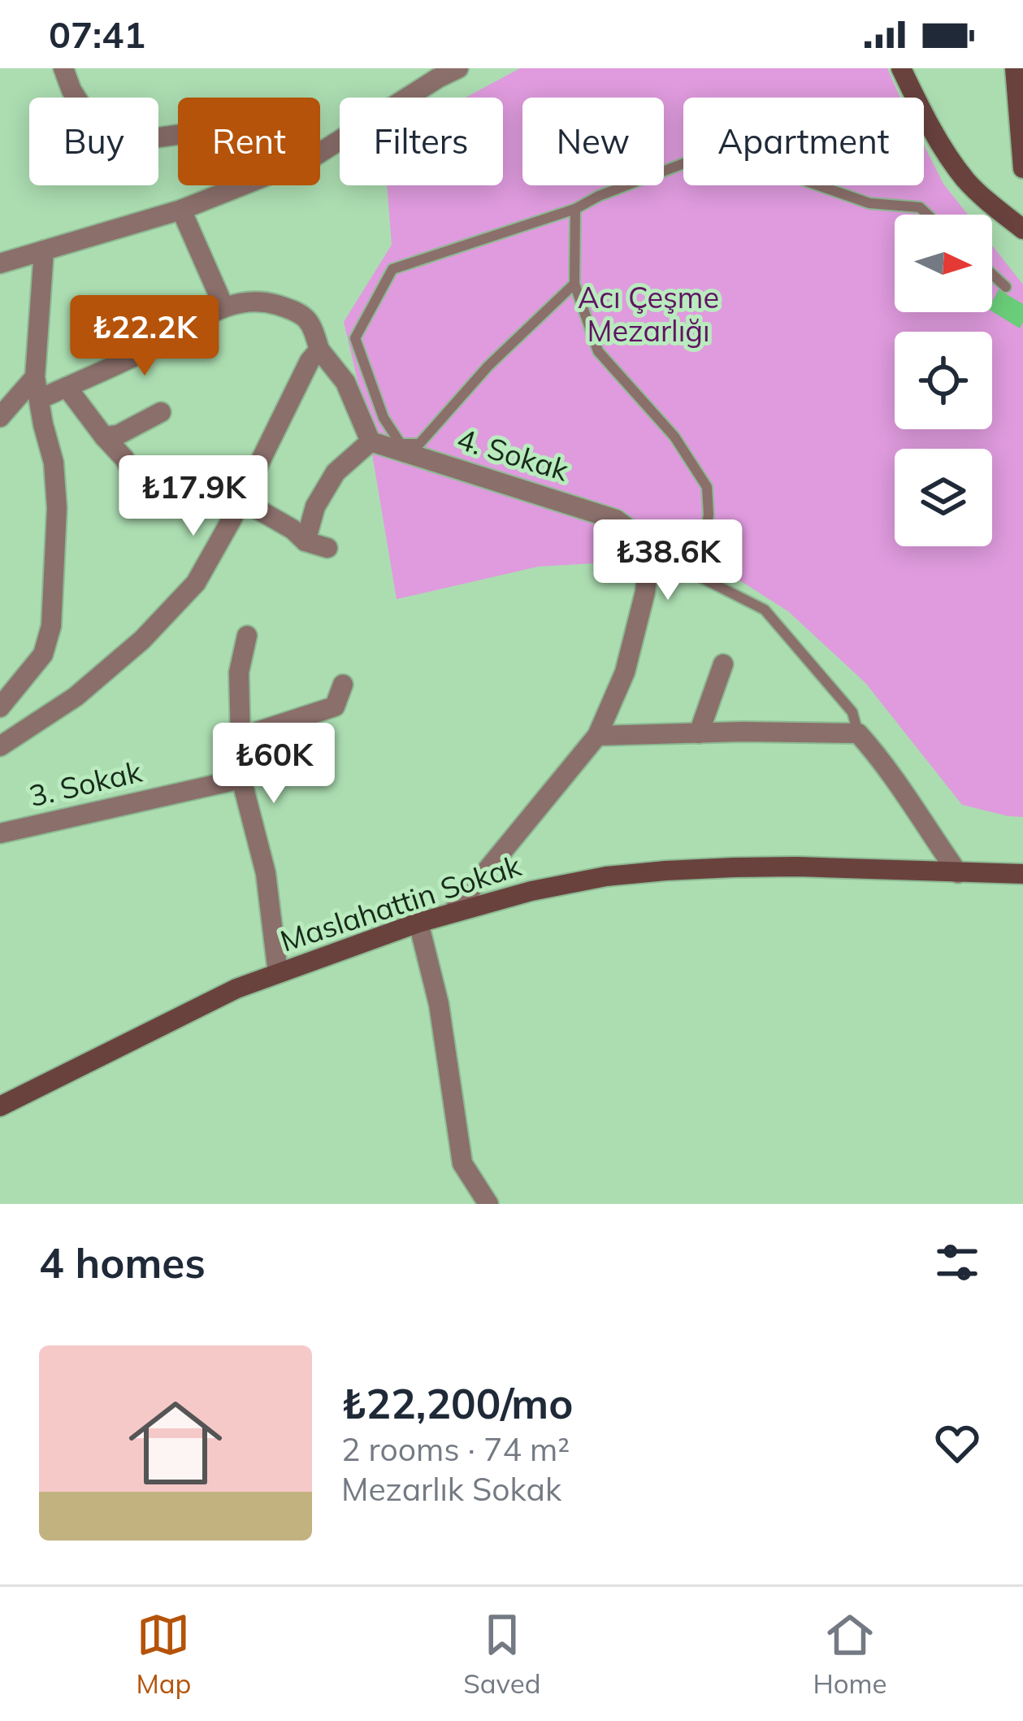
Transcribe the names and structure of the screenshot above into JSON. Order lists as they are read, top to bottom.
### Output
{
  "streets": {
    "main road": ["Maslahattin Sokak"],
    "street": ["4. Sokak", "3. Sokak"]
  },
  "crossings": [
    ["4. Sokak", "Maslahattin Sokak"]
  ],
  "parks": ["Acı Çeşme Mezarlığı"],
  "north": "right",
  "page": {
    "status": "07:41",
    "chip": [
      "Buy",
      "Rent",
      "Filters",
      "New",
      "Apartment"
    ],
    "price": [
      "₺22.2K",
      "₺17.9K",
      "₺38.6K",
      "₺60K"
    ],
    "heading": "4 homes",
    "list": [
      {
        "name": "₺22,200/mo",
        "note": "2 rooms · 74 m² · Mezarlık Sokak"
      }
    ],
    "tabs": ["Map", "Saved", "Home"]
  }
}
